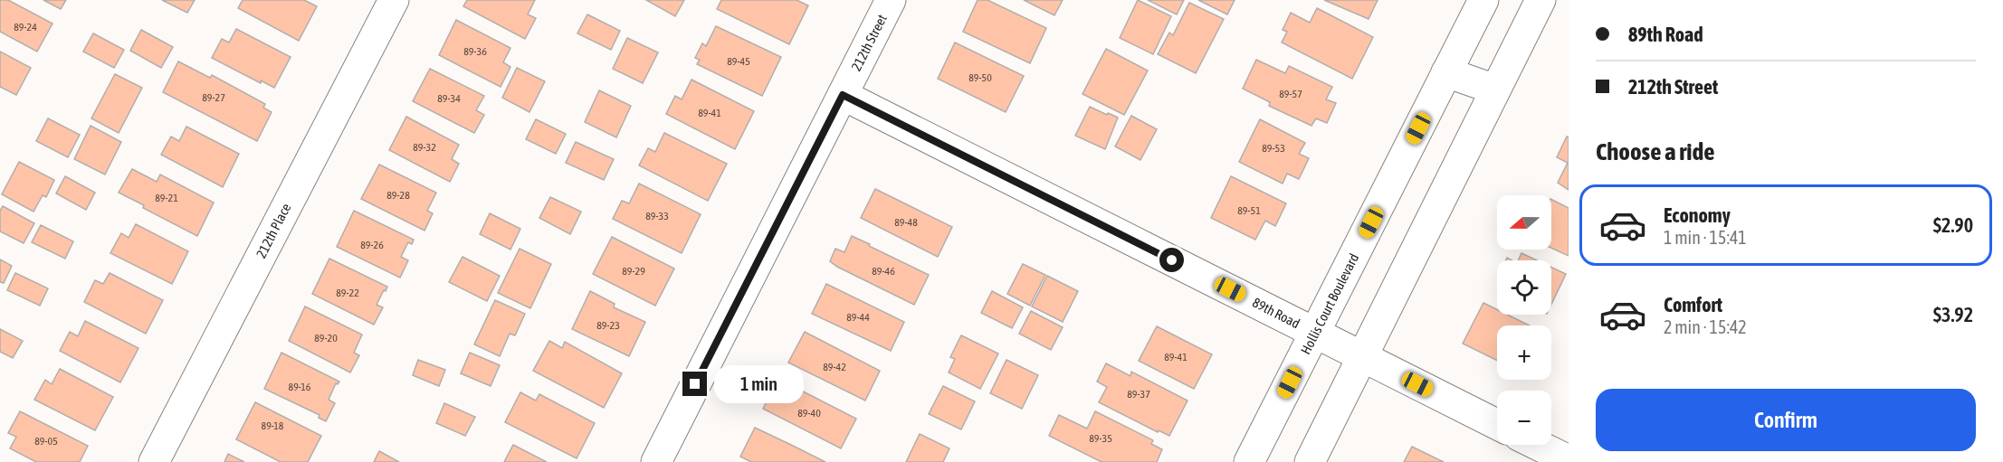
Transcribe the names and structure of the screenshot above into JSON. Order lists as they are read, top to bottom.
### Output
{
  "streets": {
    "main road": [
      "212th Street",
      "212th Place",
      "Hollis Court Boulevard",
      "89th Road"
    ]
  },
  "crossings": [
    ["212th Street", "89th Road"],
    ["Hollis Court Boulevard", "89th Road"]
  ],
  "house_numbers": [
    "89-24",
    "89-36",
    "89-45",
    "89-50",
    "89-57",
    "89-27",
    "89-34",
    "89-41",
    "89-32",
    "89-53",
    "89-28",
    "89-21",
    "89-51",
    "89-33",
    "89-48",
    "89-26",
    "89-29",
    "89-46",
    "89-22",
    "89-44",
    "89-23",
    "89-20",
    "89-41",
    "89-42",
    "89-16",
    "89-37",
    "89-40",
    "89-18",
    "89-35",
    "89-05"
  ],
  "north": "left",
  "page": {
    "banner": ["89th Road", "212th Street"],
    "heading": "Choose a ride",
    "list": [
      {
        "name": "Economy",
        "note": "1 min · 15:41",
        "value": "$2.90"
      },
      {
        "name": "Comfort",
        "note": "2 min · 15:42",
        "value": "$3.92"
      }
    ],
    "map_buttons": ["+", "−"],
    "bubble": "1 min",
    "buttons": "Confirm"
  }
}
